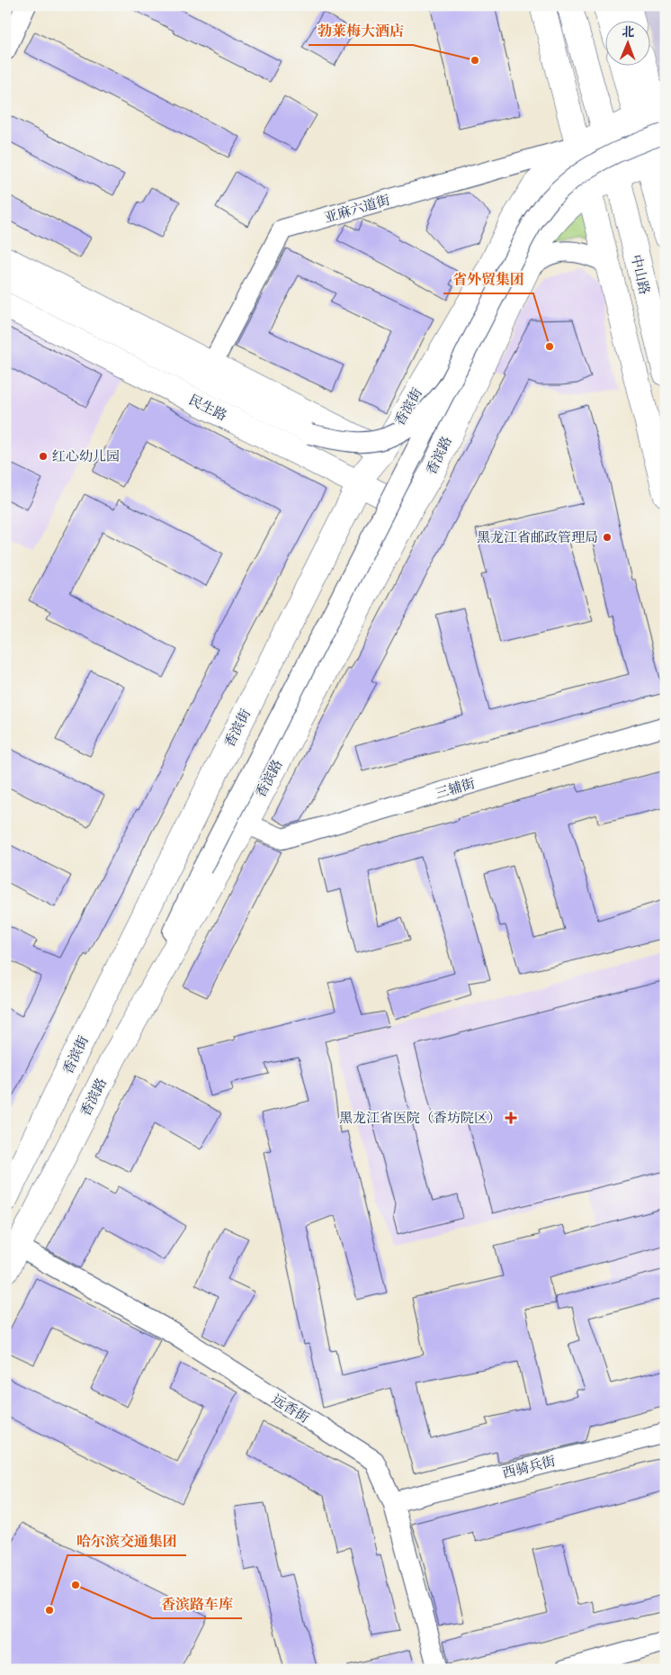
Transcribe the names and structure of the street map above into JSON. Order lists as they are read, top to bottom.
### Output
{
  "streets": {
    "main road": [
      "中山路",
      "香滨街",
      "民生路",
      "香滨路"
    ],
    "street": [
      "亚麻六道街",
      "三辅街",
      "远香街",
      "西骑兵街"
    ]
  },
  "crossings": [
    ["亚麻六道街", "香滨街"],
    ["中山路", "香滨街"],
    ["中山路", "香滨路"],
    ["香滨街", "民生路"],
    ["民生路", "香滨路"],
    ["香滨路", "三辅街"],
    ["香滨路", "远香街"],
    ["远香街", "西骑兵街"]
  ],
  "places": {
    "other": [
      "勃莱梅大酒店",
      "省外贸集团",
      "红心幼儿园",
      "黑龙江省邮政管理局",
      "香滨路车库",
      "哈尔滨交通集团"
    ],
    "health": ["黑龙江省医院（香坊院区）"]
  },
  "north": "top"
}
